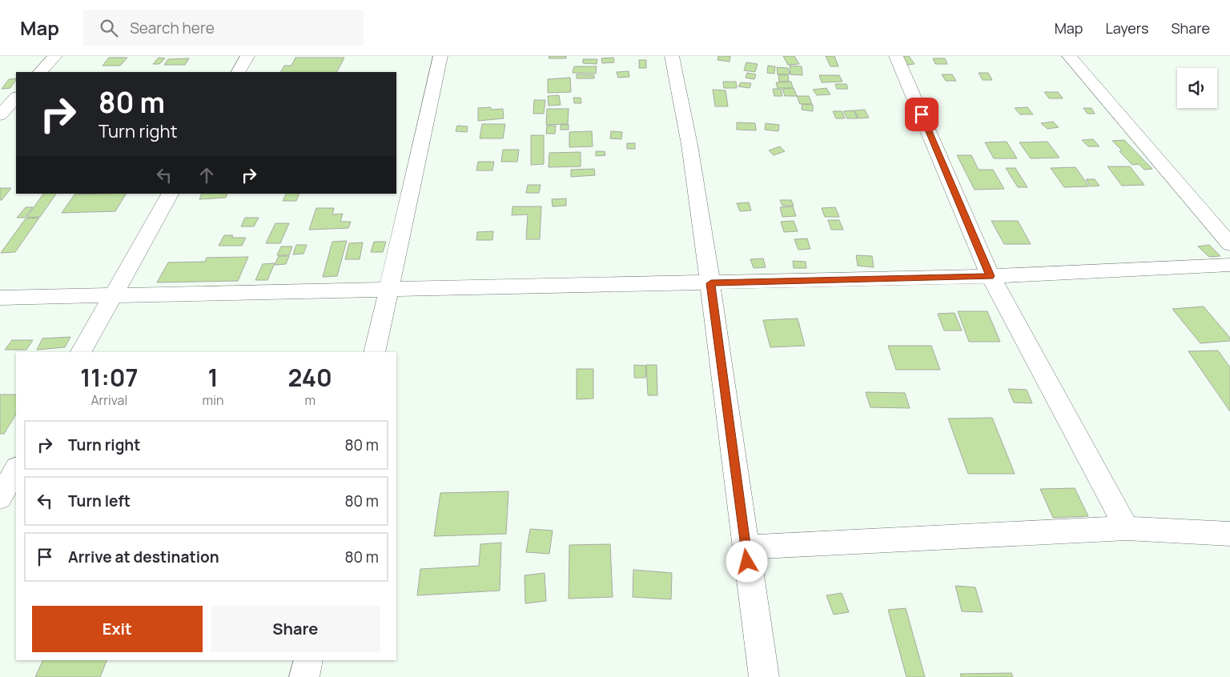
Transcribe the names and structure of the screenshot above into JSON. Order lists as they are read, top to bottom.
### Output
{
  "page": {
    "header": "Map",
    "search": "Search here",
    "nav": ["Map", "Layers", "Share"],
    "turn": ["80 m", "Turn right"],
    "eta": [
      "11:07",
      "Arrival",
      "1",
      "min",
      "240",
      "m"
    ],
    "list": [
      {
        "name": "Turn right",
        "value": "80 m"
      },
      {
        "name": "Turn left",
        "value": "80 m"
      },
      {
        "name": "Arrive at destination",
        "value": "80 m"
      }
    ],
    "buttons": ["Exit", "Share"]
  }
}
